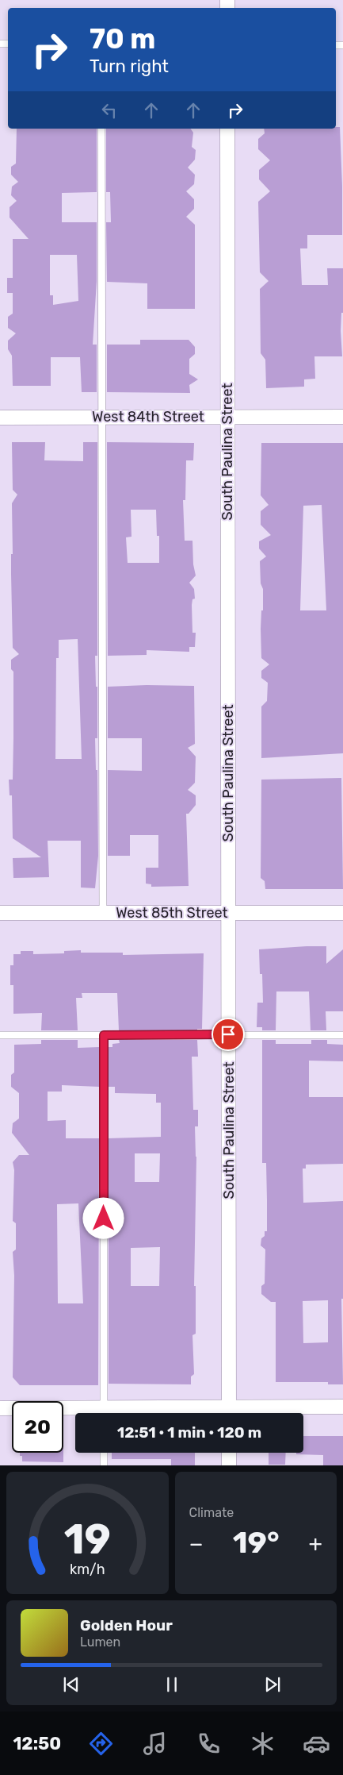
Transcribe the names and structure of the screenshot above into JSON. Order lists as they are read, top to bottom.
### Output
{
  "streets": {
    "street": ["West 84th Street", "South Paulina Street", "West 85th Street"]
  },
  "crossings": [
    ["West 84th Street", "South Paulina Street"],
    ["South Paulina Street", "West 85th Street"]
  ],
  "page": {
    "turn": ["70 m", "Turn right"],
    "limit": "20",
    "trip": "12:51 · 1 min · 120 m",
    "tile": "Climate",
    "heat": ["−", "19°", "+"],
    "song": ["Golden Hour", "Lumen"],
    "tabs": "12:50",
    "gauge": ["19", "km/h"]
  }
}
